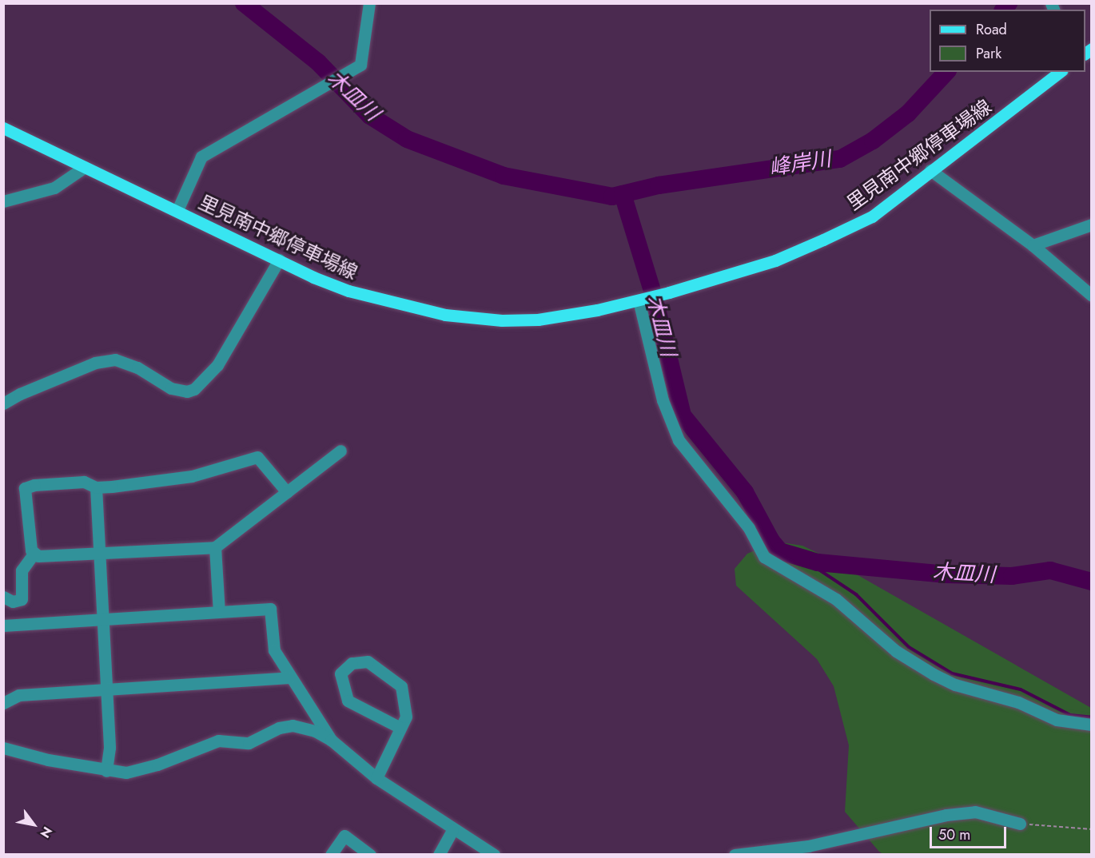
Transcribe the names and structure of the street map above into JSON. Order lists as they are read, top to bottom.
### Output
{
  "streets": {
    "main road": ["里見南中郷停車場線"]
  },
  "water": ["木皿川", "峰岸川"],
  "legend": ["Road", "Park"],
  "scale_bar": "50 m",
  "north": "bottom right"
}
